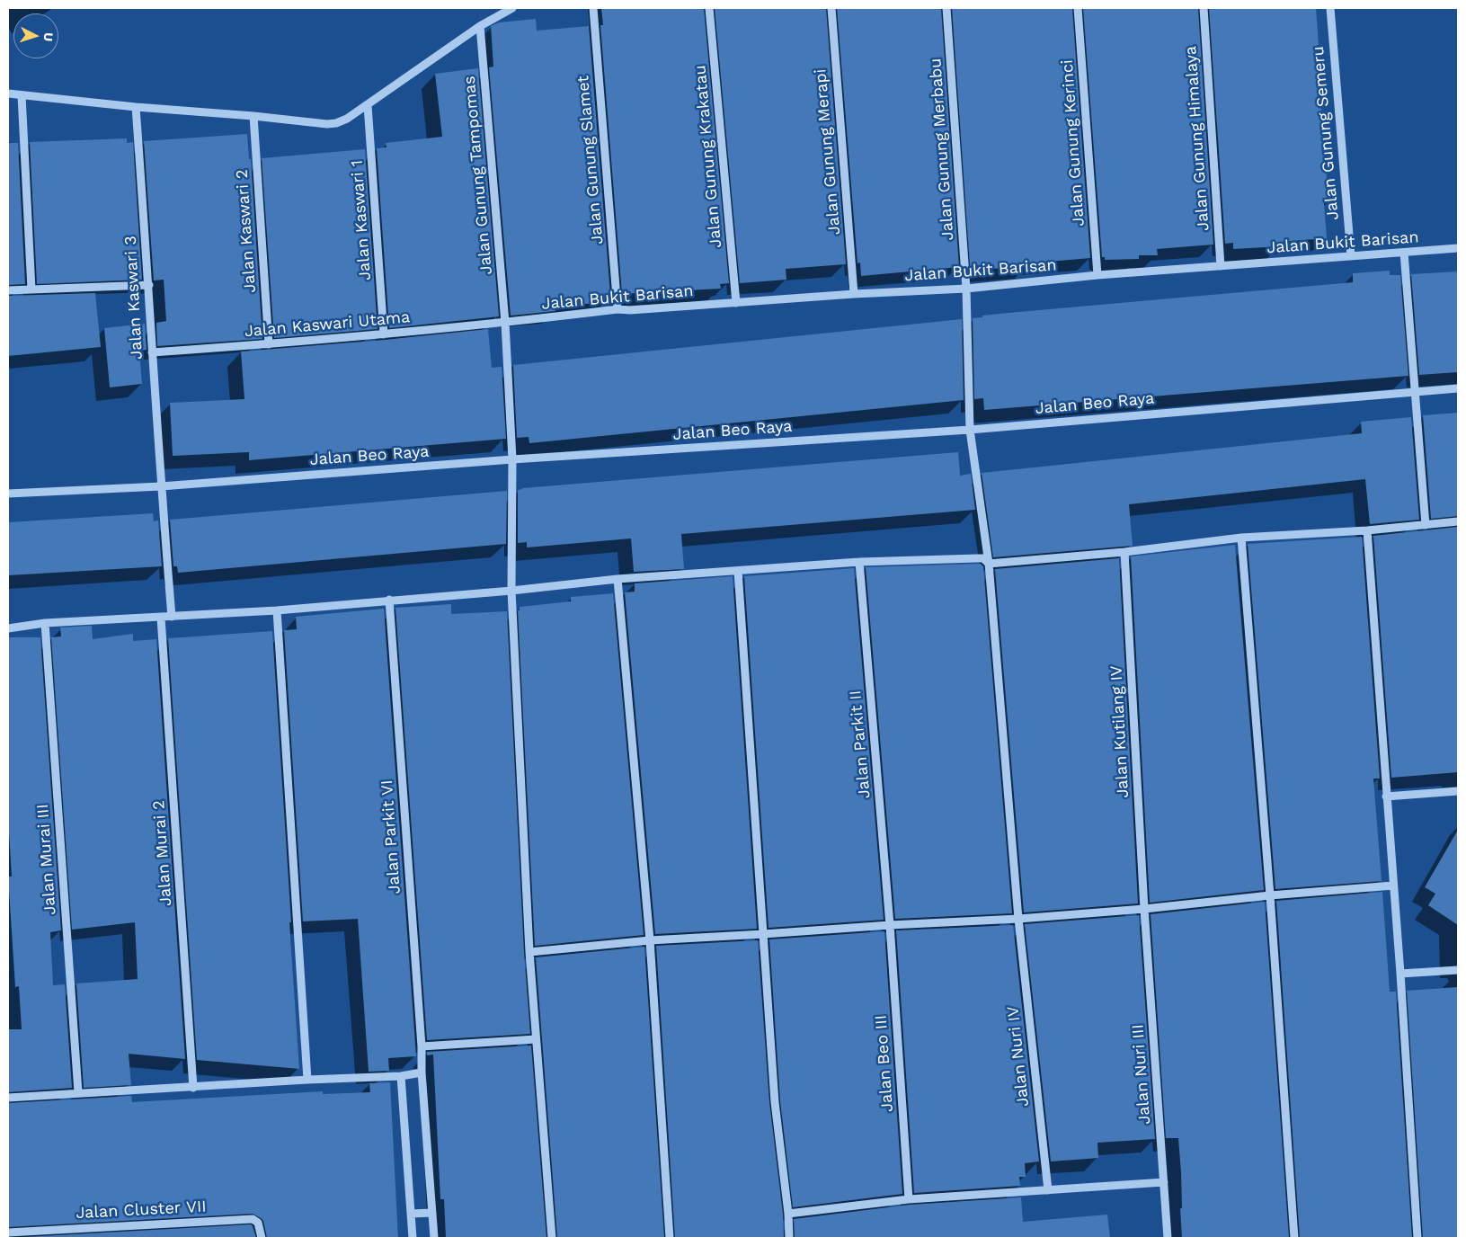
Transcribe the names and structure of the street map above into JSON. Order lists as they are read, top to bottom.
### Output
{
  "streets": {
    "street": [
      "Jalan Gunung Semeru",
      "Jalan Gunung Himalaya",
      "Jalan Gunung Kerinci",
      "Jalan Gunung Merbabu",
      "Jalan Gunung Merapi",
      "Jalan Gunung Krakatau",
      "Jalan Gunung Slamet",
      "Jalan Gunung Tampomas",
      "Jalan Kaswari 1",
      "Jalan Kaswari 2",
      "Jalan Bukit Barisan",
      "Jalan Kaswari 3",
      "Jalan Kaswari Utama",
      "Jalan Beo Raya",
      "Jalan Kutilang IV",
      "Jalan Parkit II",
      "Jalan Parkit VI",
      "Jalan Murai 2",
      "Jalan Murai III",
      "Jalan Nuri IV",
      "Jalan Beo III",
      "Jalan Nuri III",
      "Jalan Cluster VII"
    ]
  },
  "crossings": [
    ["Jalan Gunung Semeru", "Jalan Bukit Barisan"],
    ["Jalan Gunung Himalaya", "Jalan Bukit Barisan"],
    ["Jalan Gunung Kerinci", "Jalan Bukit Barisan"],
    ["Jalan Gunung Merbabu", "Jalan Bukit Barisan"],
    ["Jalan Gunung Merbabu", "Jalan Beo Raya"],
    ["Jalan Gunung Merbabu", "Jalan Nuri IV"],
    ["Jalan Gunung Merapi", "Jalan Bukit Barisan"],
    ["Jalan Gunung Krakatau", "Jalan Bukit Barisan"],
    ["Jalan Gunung Slamet", "Jalan Bukit Barisan"],
    ["Jalan Gunung Tampomas", "Jalan Bukit Barisan"],
    ["Jalan Gunung Tampomas", "Jalan Kaswari Utama"],
    ["Jalan Gunung Tampomas", "Jalan Beo Raya"],
    ["Jalan Kaswari 1", "Jalan Kaswari Utama"],
    ["Jalan Kaswari 2", "Jalan Kaswari Utama"],
    ["Jalan Bukit Barisan", "Jalan Kaswari Utama"],
    ["Jalan Kaswari 3", "Jalan Kaswari Utama"],
    ["Jalan Kaswari 3", "Jalan Beo Raya"],
    ["Jalan Kutilang IV", "Jalan Nuri III"],
    ["Jalan Parkit II", "Jalan Beo III"]
  ],
  "north": "right"
}
